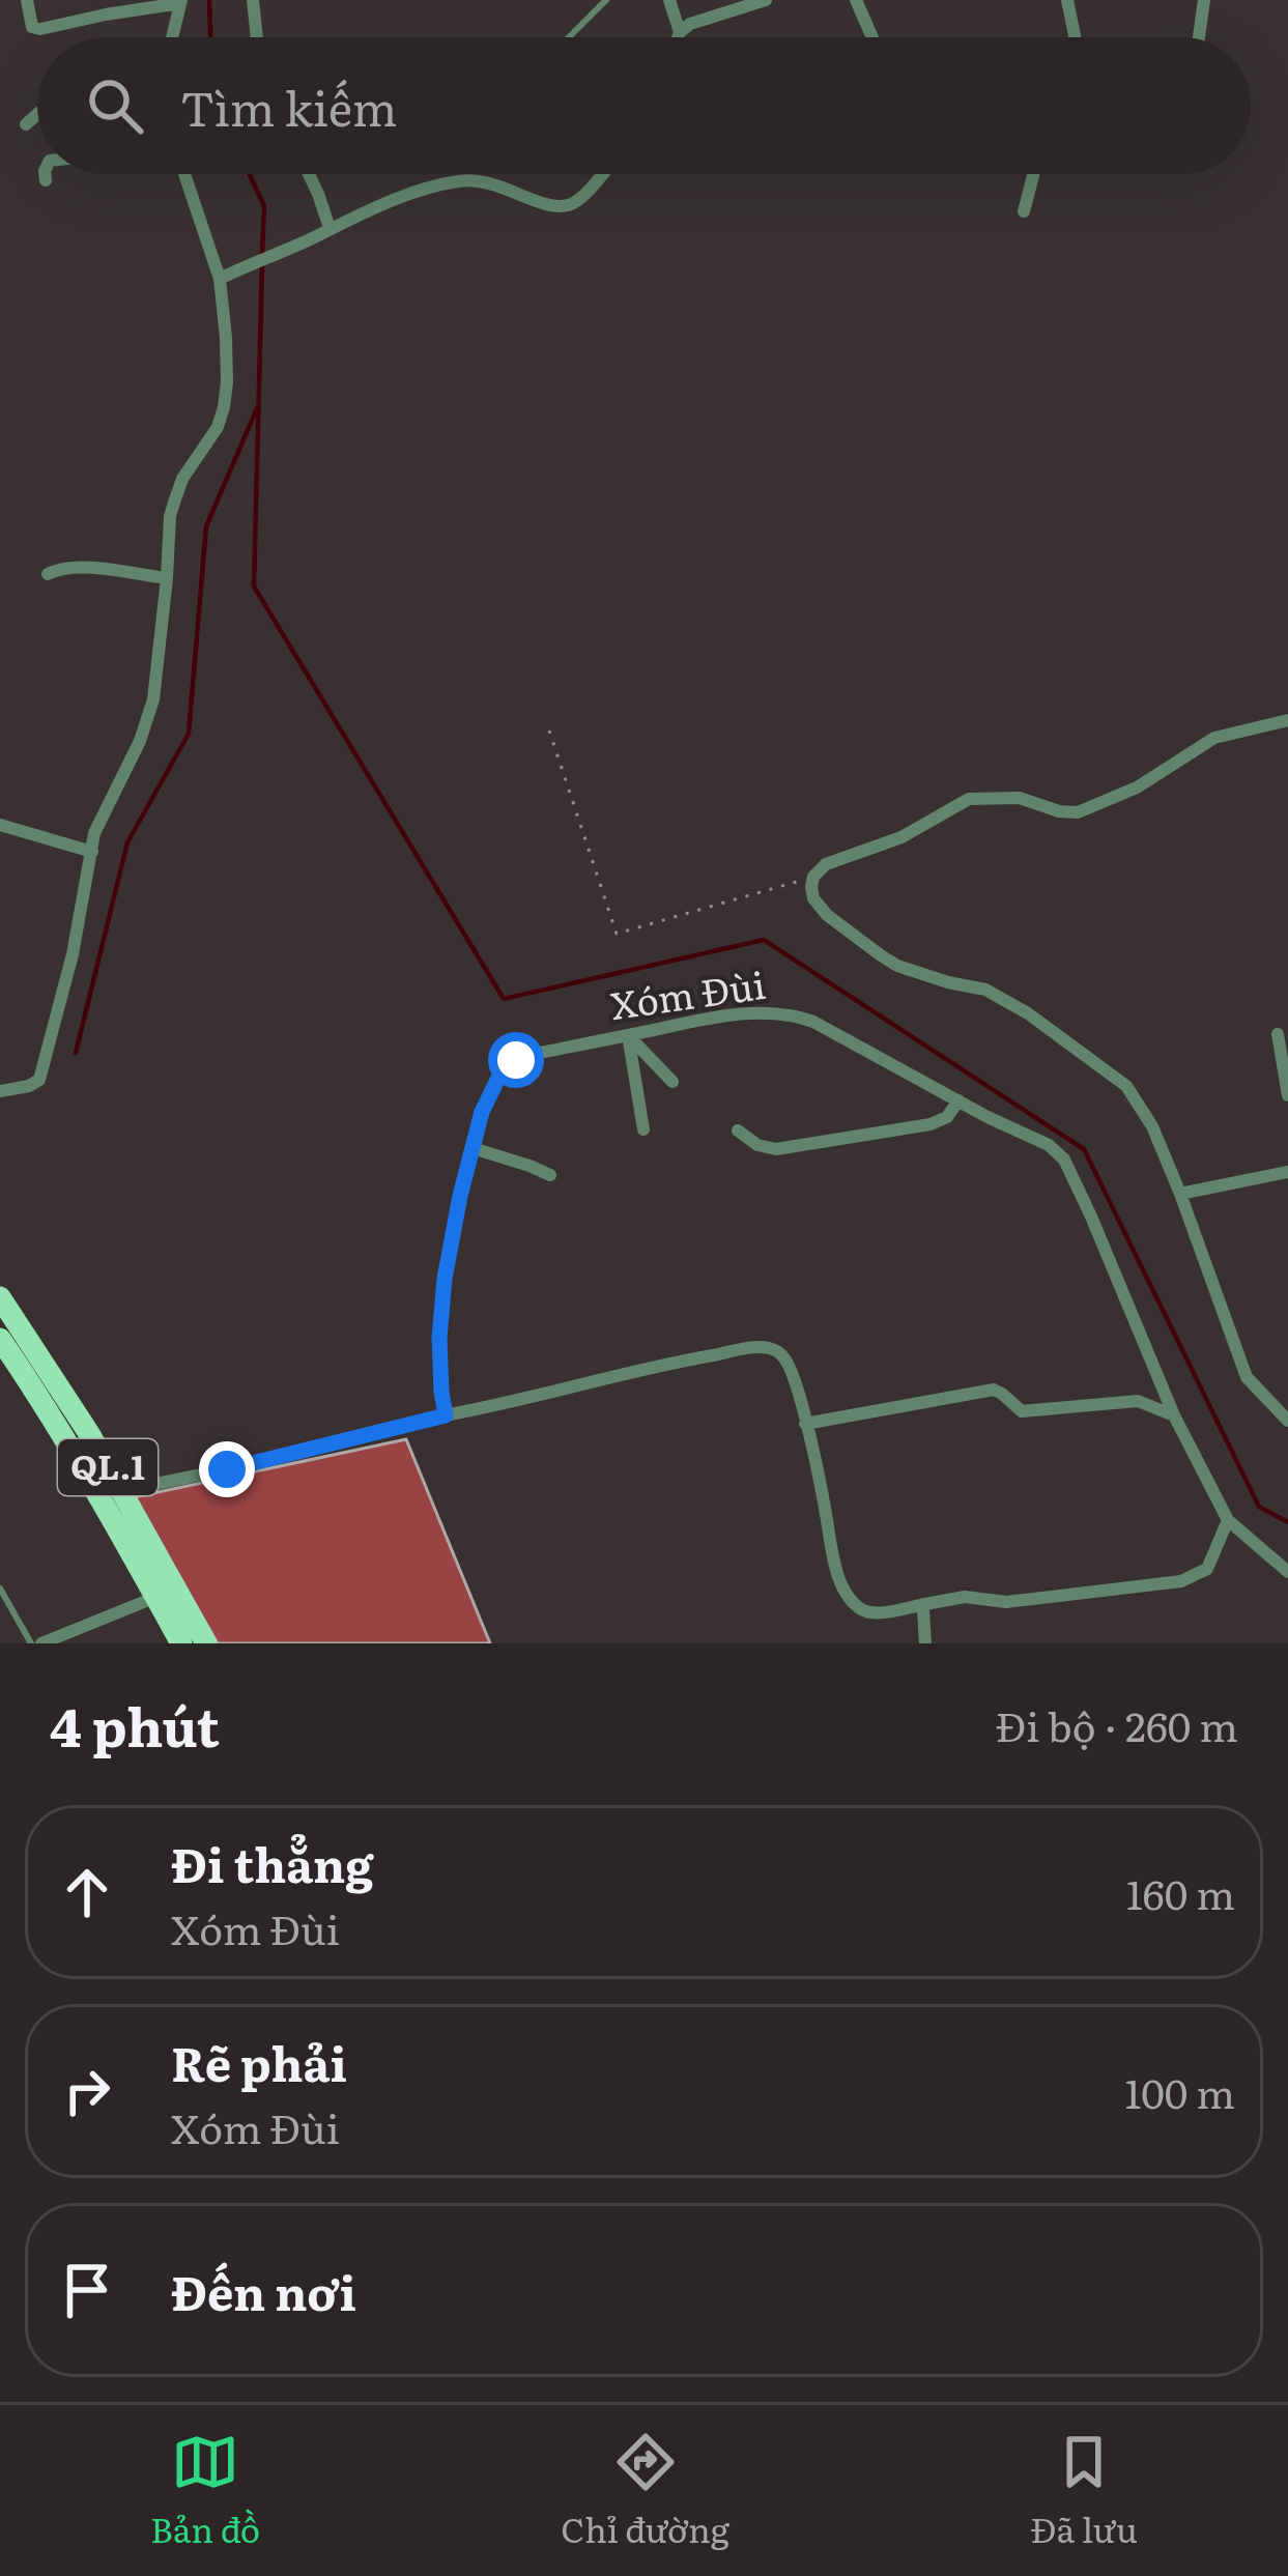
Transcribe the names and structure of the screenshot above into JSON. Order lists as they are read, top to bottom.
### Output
{
  "streets": {
    "highway": ["QL.1"],
    "street": ["Xóm Đùi"]
  },
  "page": {
    "search": "Tìm kiếm",
    "heading": ["4 phút", "Đi bộ · 260 m"],
    "list": [
      ["Đi thẳng", "Xóm Đùi", "160 m"],
      ["Rẽ phải", "Xóm Đùi", "100 m"],
      "Đến nơi"
    ],
    "nav": ["Bản đồ", "Chỉ đường", "Đã lưu"]
  }
}
